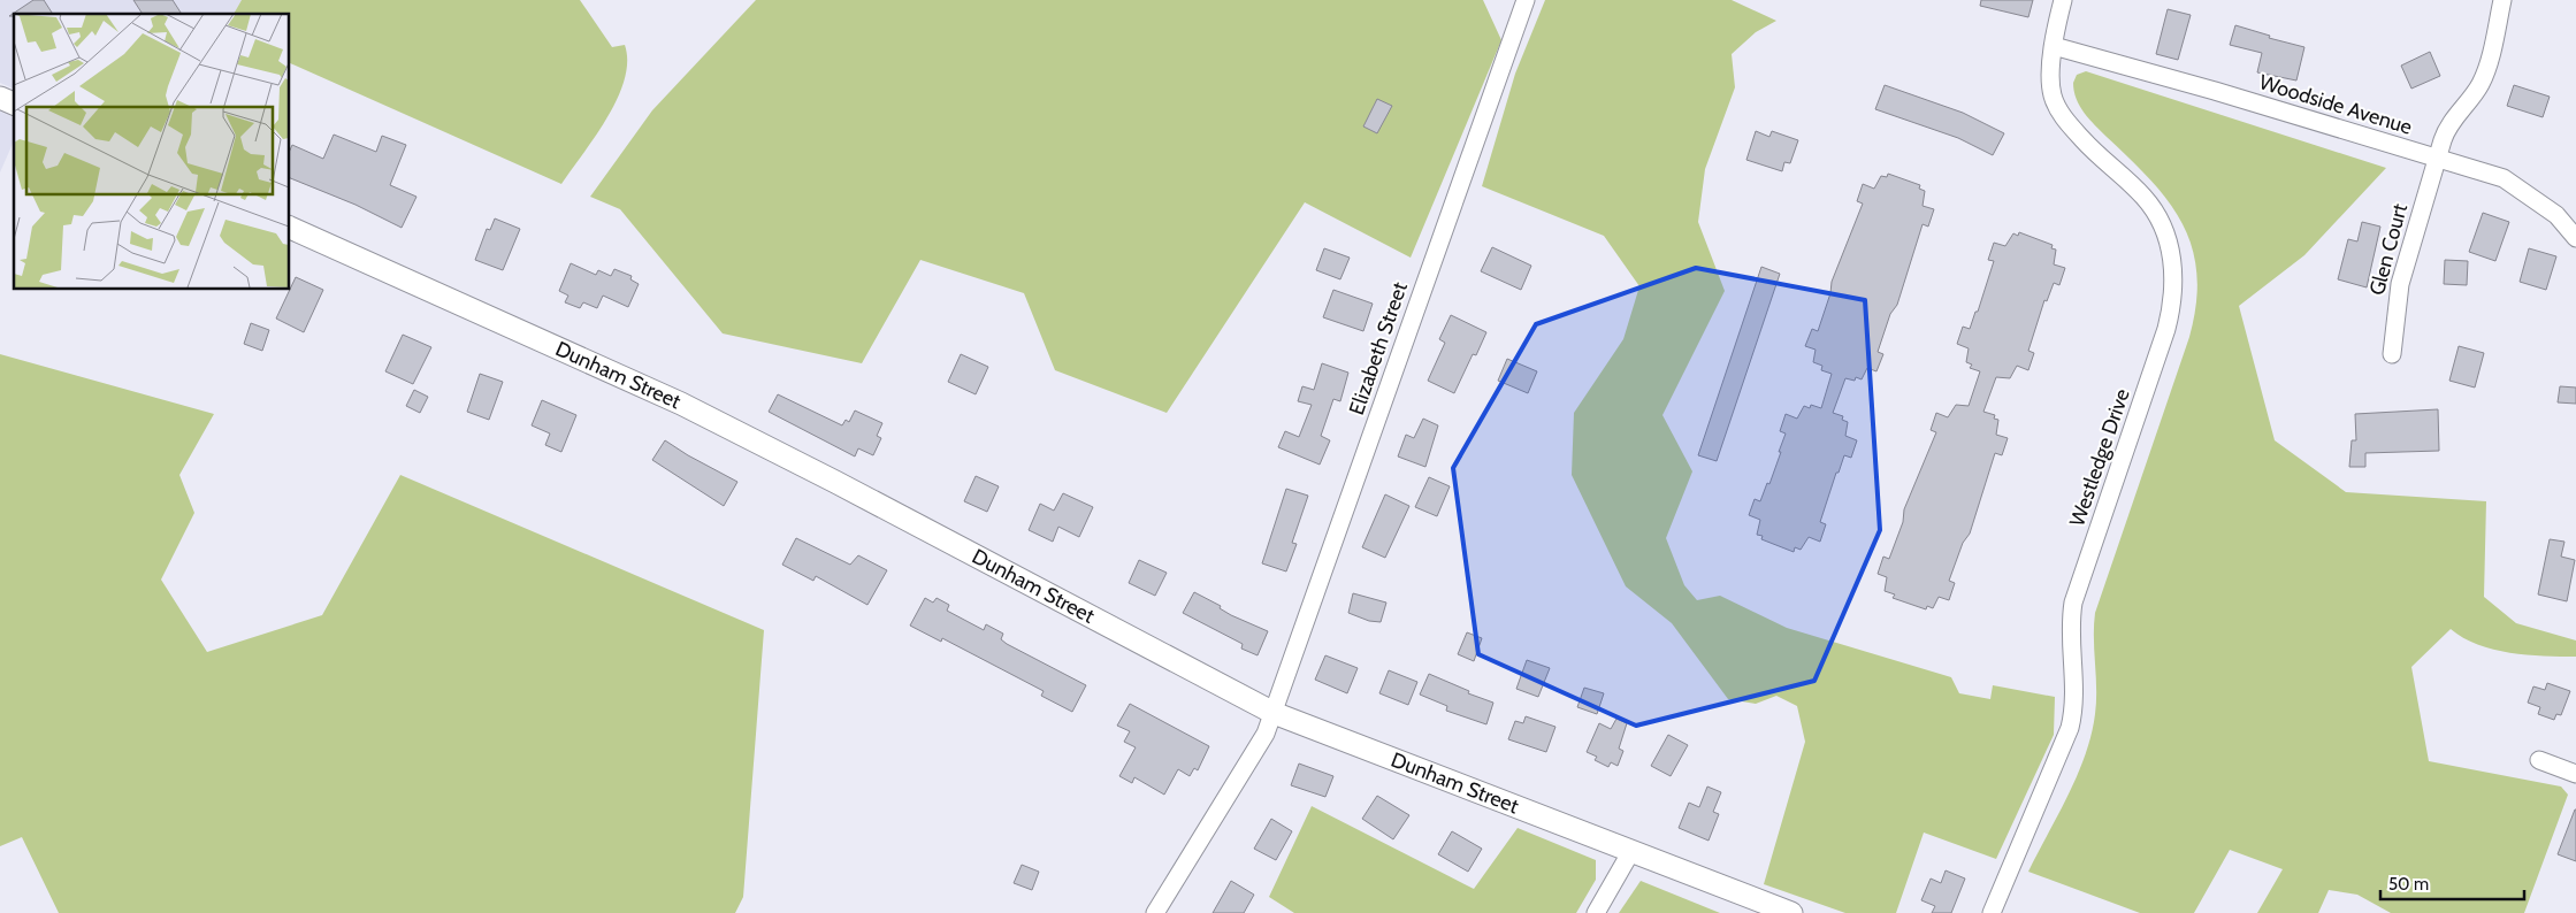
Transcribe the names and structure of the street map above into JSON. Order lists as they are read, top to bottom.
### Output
{
  "streets": {
    "street": [
      "Woodside Avenue",
      "Glen Court",
      "Elizabeth Street",
      "Dunham Street",
      "Westledge Drive"
    ]
  },
  "crossings": [
    ["Woodside Avenue", "Glen Court"],
    ["Woodside Avenue", "Westledge Drive"],
    ["Elizabeth Street", "Dunham Street"]
  ],
  "scale_bar": "50 m"
}
